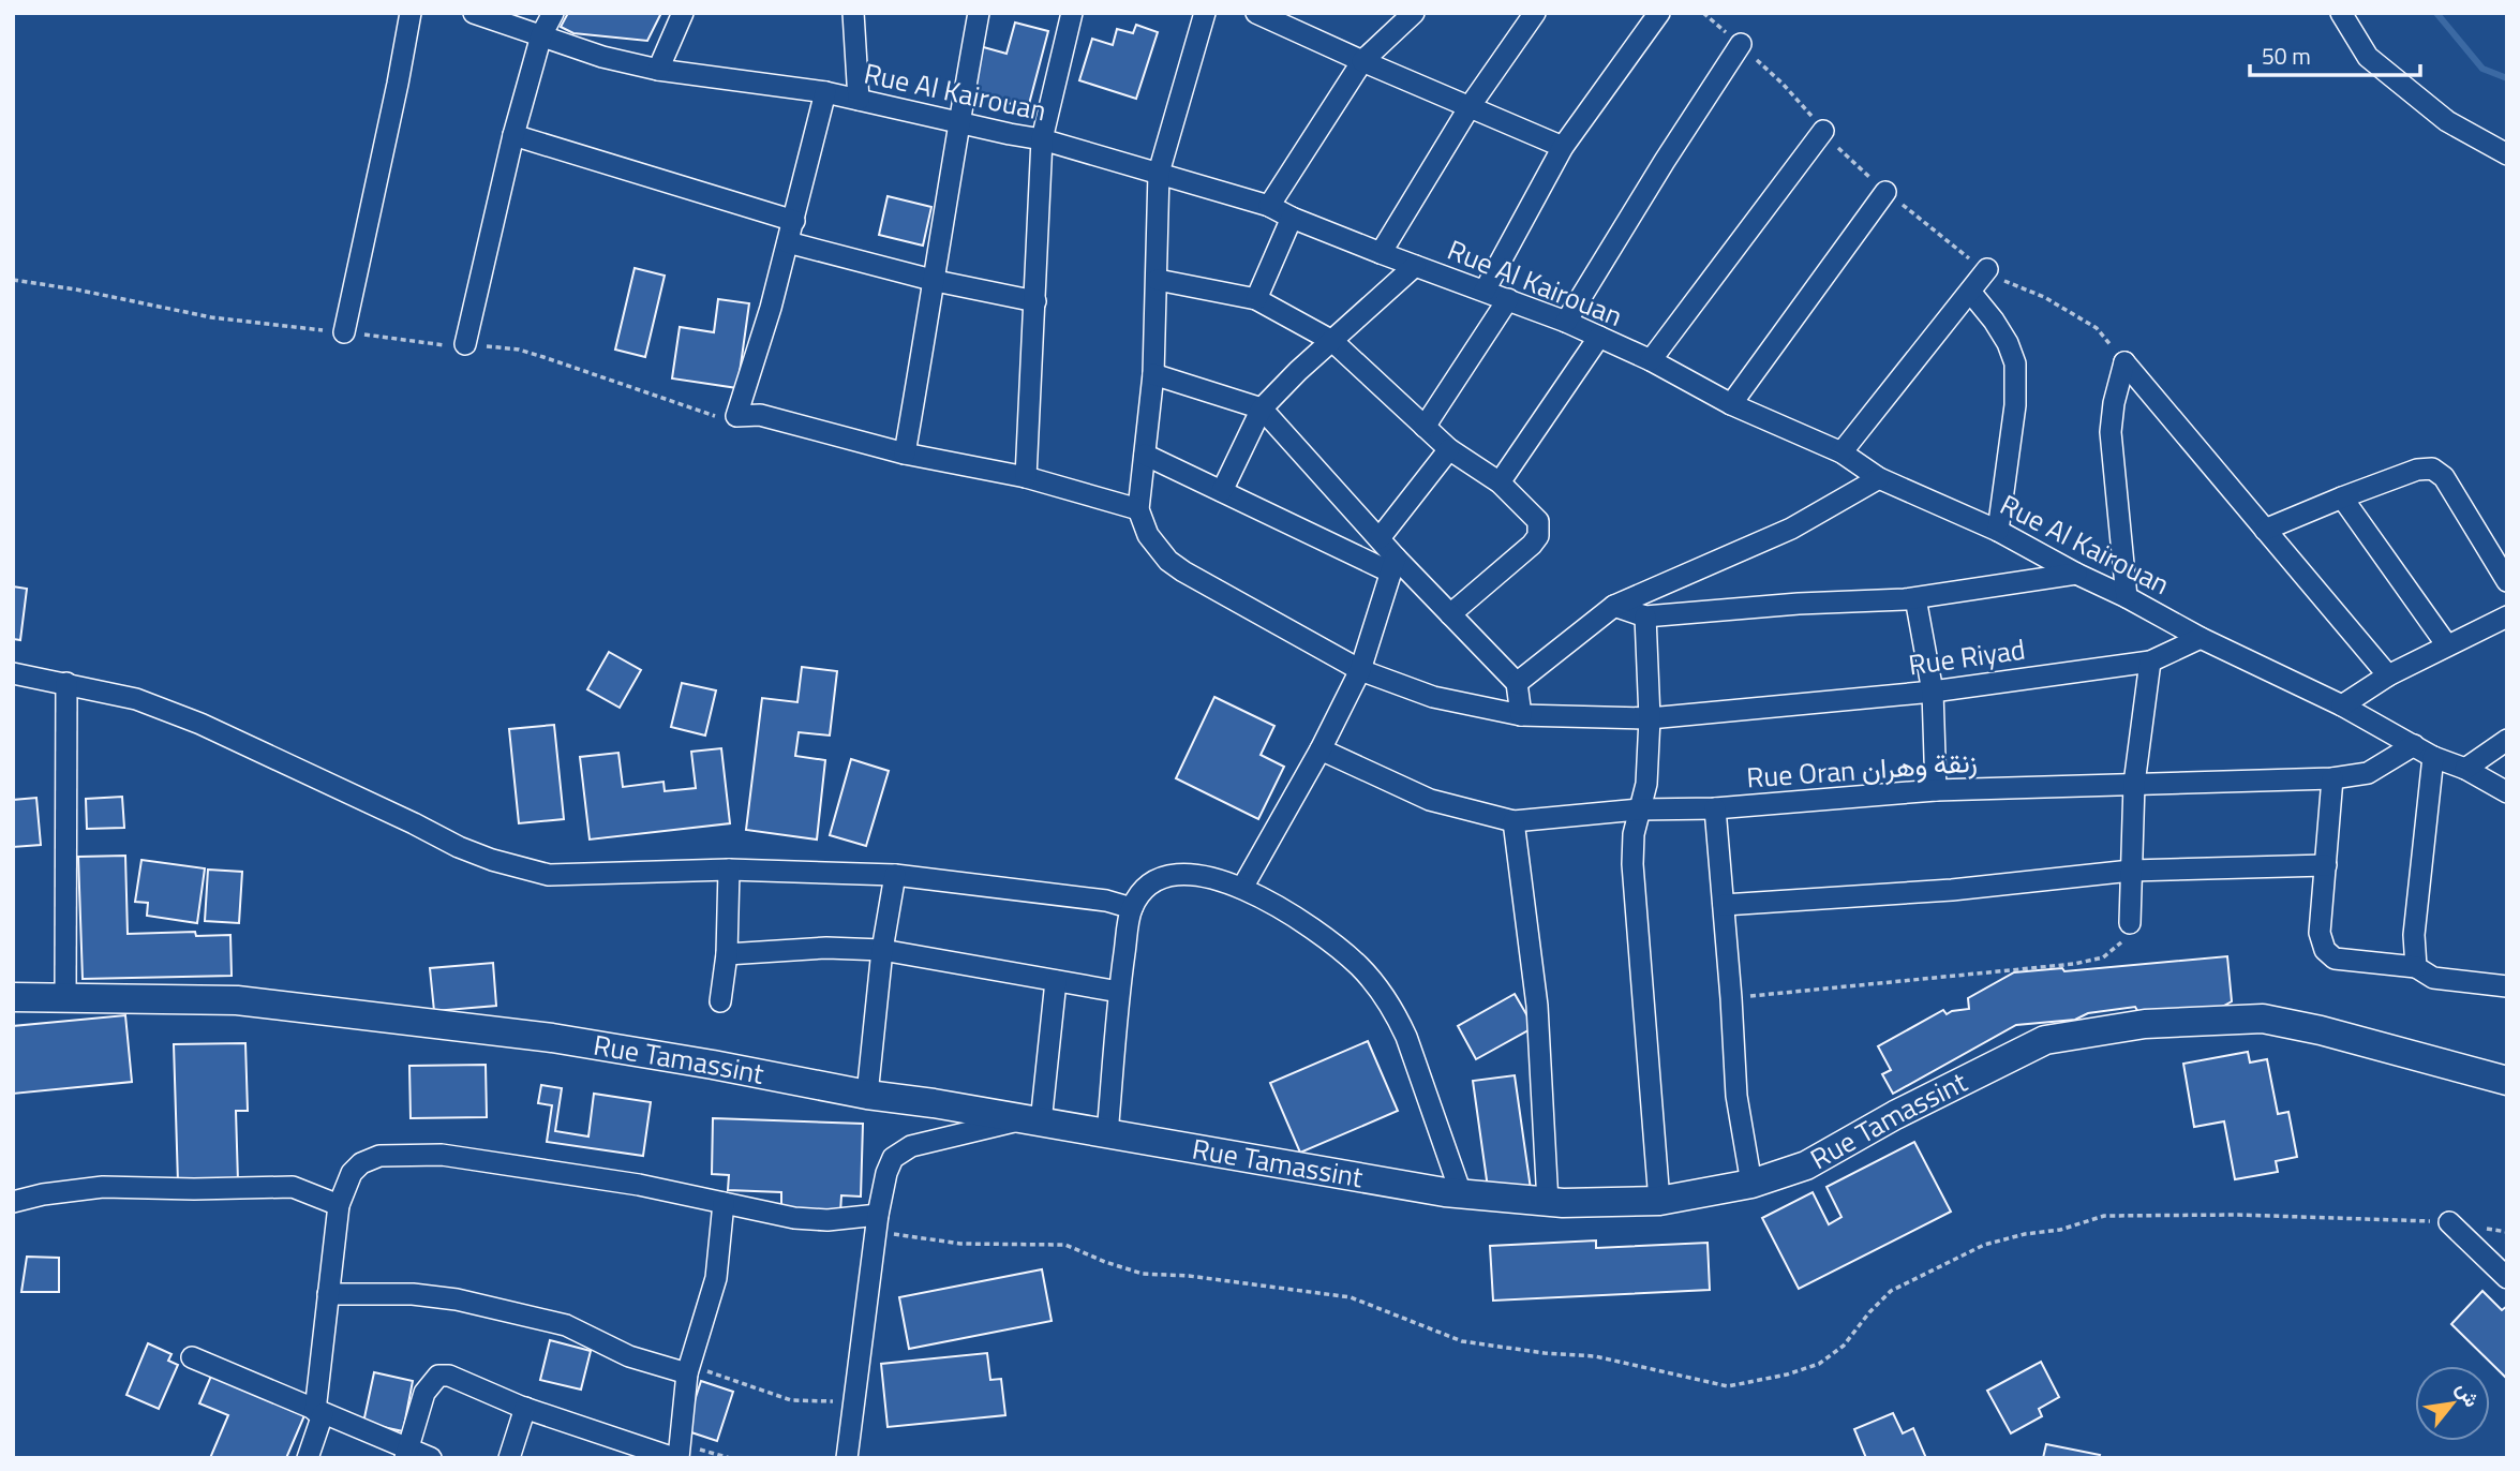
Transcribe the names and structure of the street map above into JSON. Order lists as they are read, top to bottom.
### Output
{
  "streets": {
    "main road": ["Rue Tamassint"],
    "street": ["Rue Al Kairouan", "Rue Riyad", "Rue Oran زنقة وهران"]
  },
  "crossings": [
    ["Rue Al Kairouan", "Rue Riyad"],
    ["Rue Al Kairouan", "Rue Oran زنقة وهران"]
  ],
  "scale_bar": "50 m",
  "north": "top right"
}
